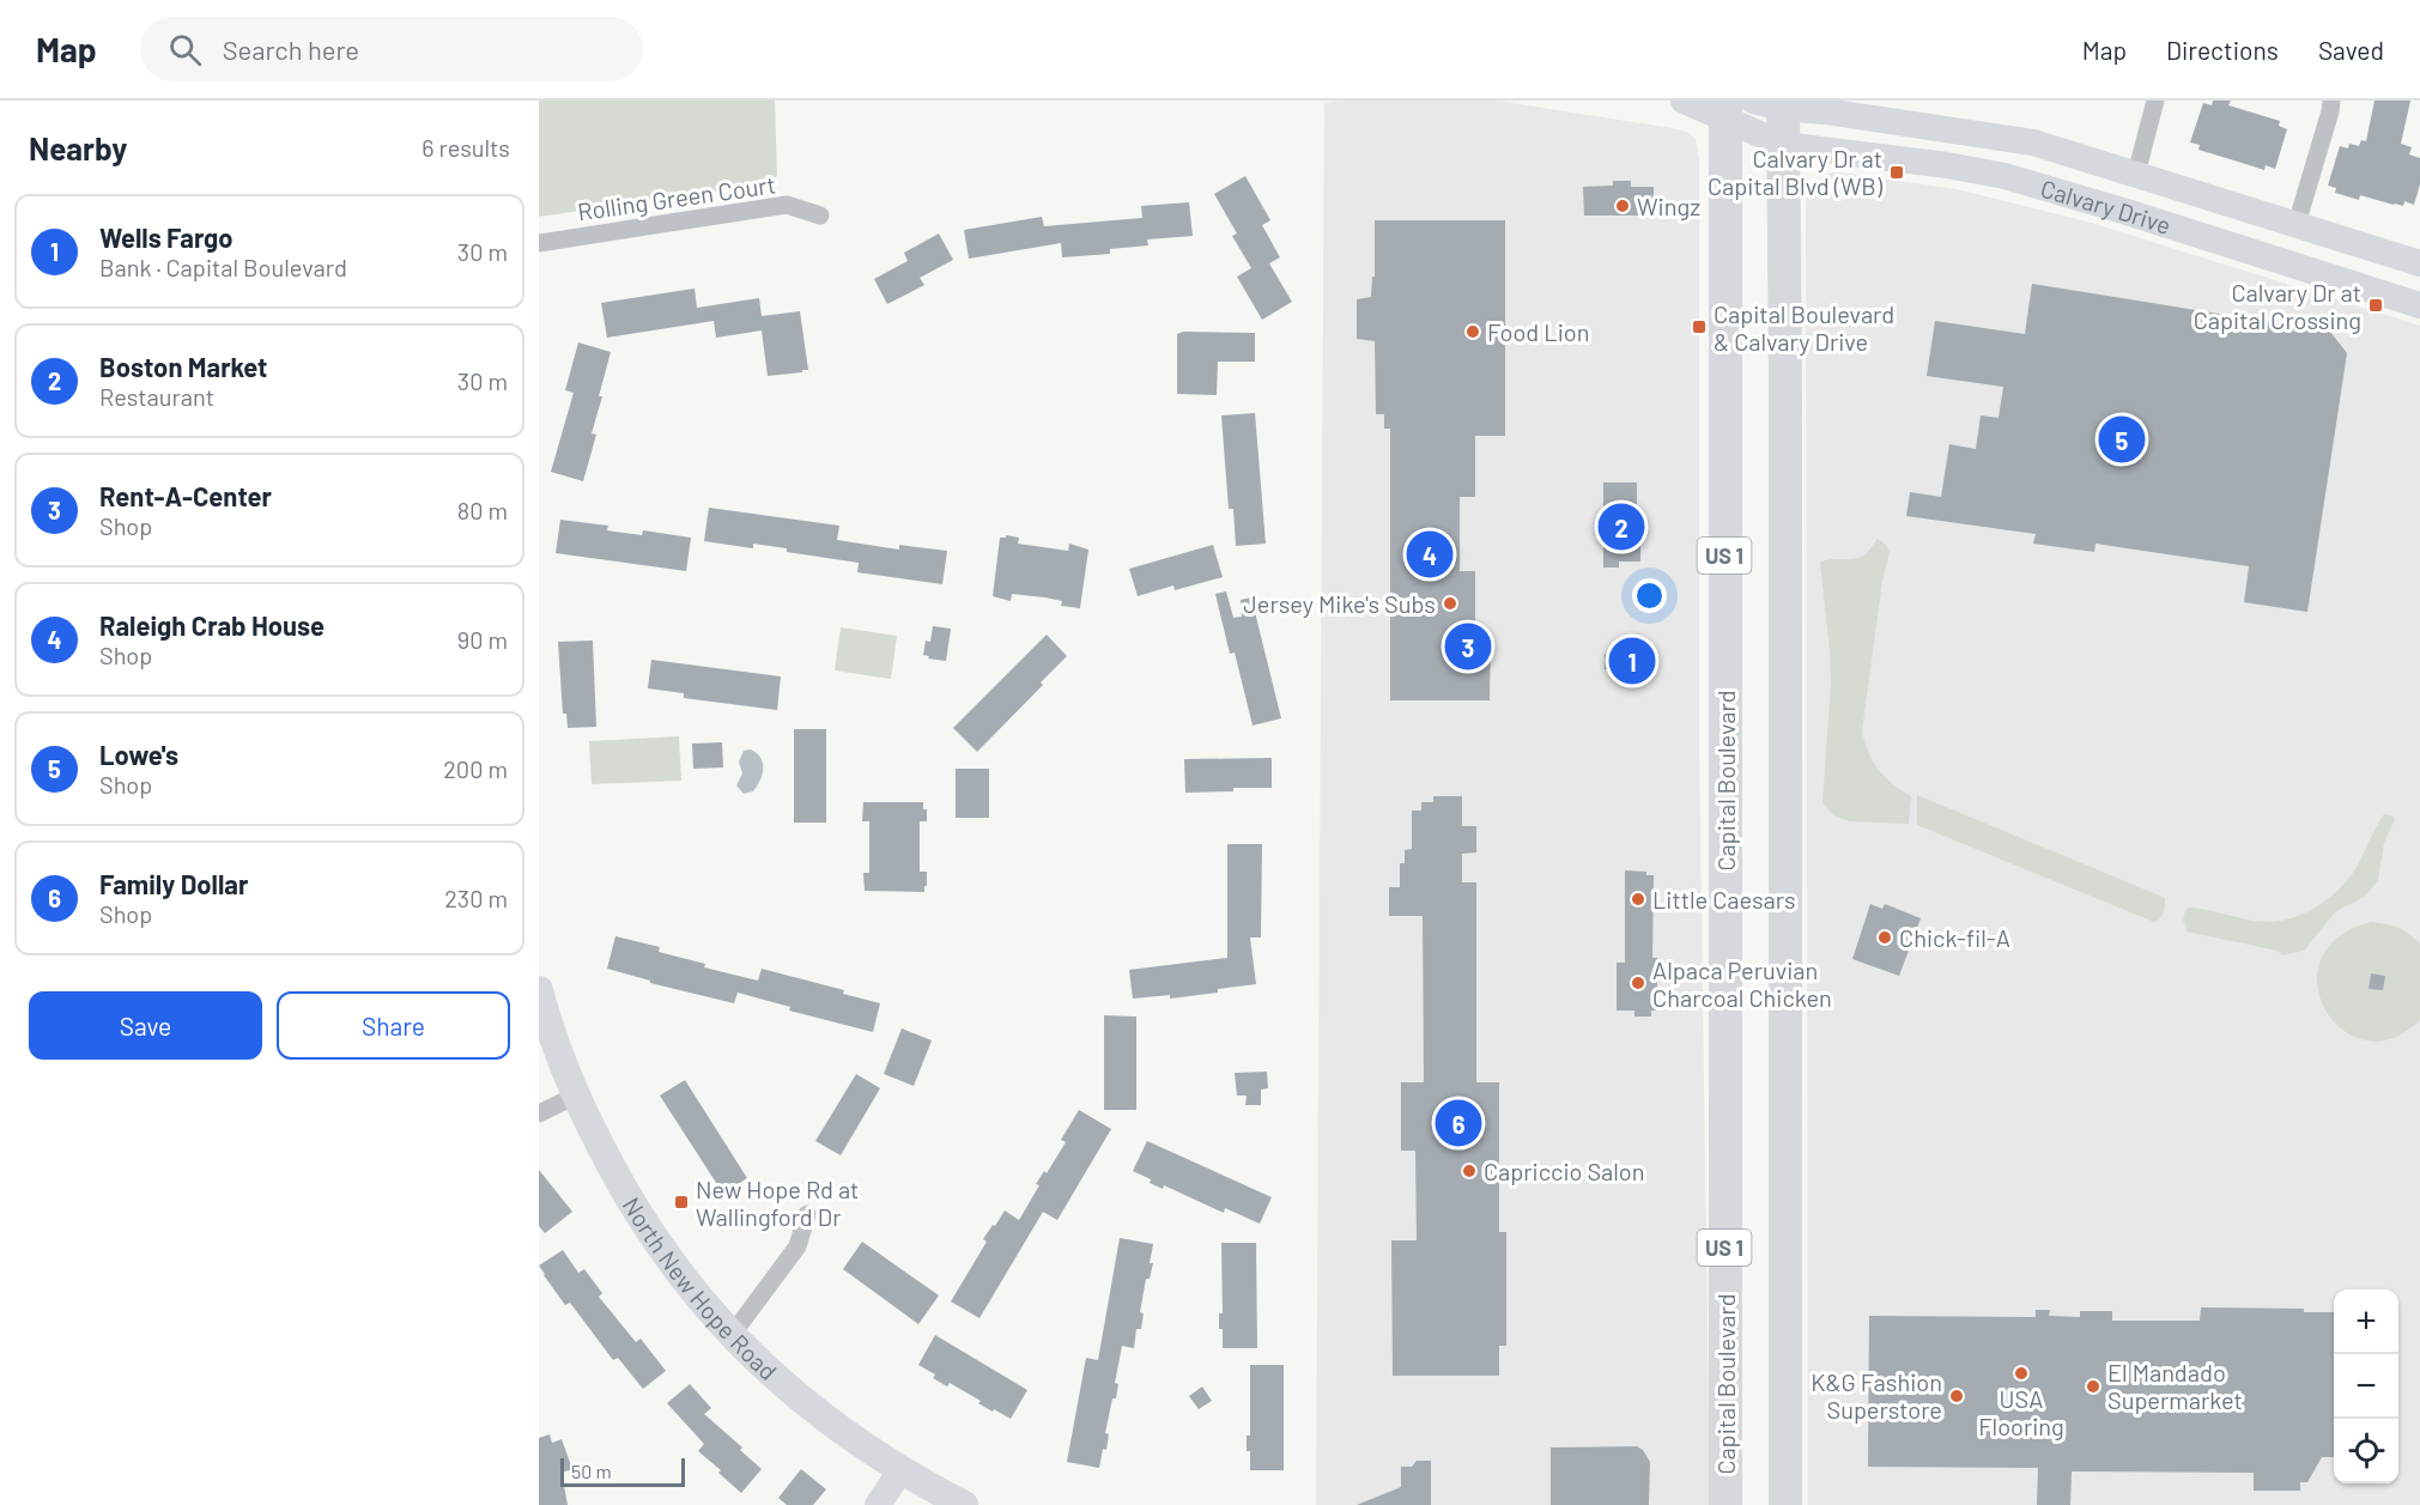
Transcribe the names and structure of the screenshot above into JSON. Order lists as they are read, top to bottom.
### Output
{
  "streets": {
    "highway": ["US 1", "Capital Boulevard"],
    "main road": ["North New Hope Road"],
    "street": ["Rolling Green Court", "Calvary Drive"]
  },
  "crossings": [
    ["Calvary Drive", "US 1"],
    ["Calvary Drive", "Capital Boulevard"]
  ],
  "places": {
    "transit": [
      "Calvary Dr at Capital Blvd (WB)",
      "Calvary Dr at Capital Crossing",
      "Capital Boulevard & Calvary Drive",
      "New Hope Rd at Wallingford Dr"
    ],
    "other": [
      "Wingz",
      "Food Lion",
      "Jersey Mike's Subs",
      "Little Caesars",
      "Chick-fil-A",
      "Alpaca Peruvian Charcoal Chicken",
      "Capriccio Salon",
      "USA Flooring",
      "El Mandado Supermarket",
      "K&G Fashion Superstore"
    ]
  },
  "scale_bar": "50 m",
  "page": {
    "header": "Map",
    "search": "Search here",
    "nav": ["Map", "Directions", "Saved"],
    "heading": ["Nearby", "6 results"],
    "list": [
      {
        "mark": "1",
        "name": "Wells Fargo",
        "note": "Bank · Capital Boulevard",
        "value": "30 m"
      },
      {
        "mark": "2",
        "name": "Boston Market",
        "note": "Restaurant",
        "value": "30 m"
      },
      {
        "mark": "3",
        "name": "Rent-A-Center",
        "note": "Shop",
        "value": "80 m"
      },
      {
        "mark": "4",
        "name": "Raleigh Crab House",
        "note": "Shop",
        "value": "90 m"
      },
      {
        "mark": "5",
        "name": "Lowe's",
        "note": "Shop",
        "value": "200 m"
      },
      {
        "mark": "6",
        "name": "Family Dollar",
        "note": "Shop",
        "value": "230 m"
      }
    ],
    "pins": [
      "5",
      "2",
      "4",
      "3",
      "1",
      "6"
    ],
    "buttons": ["Save", "Share"],
    "map_buttons": ["+", "−"],
    "scale": "50 m"
  }
}
